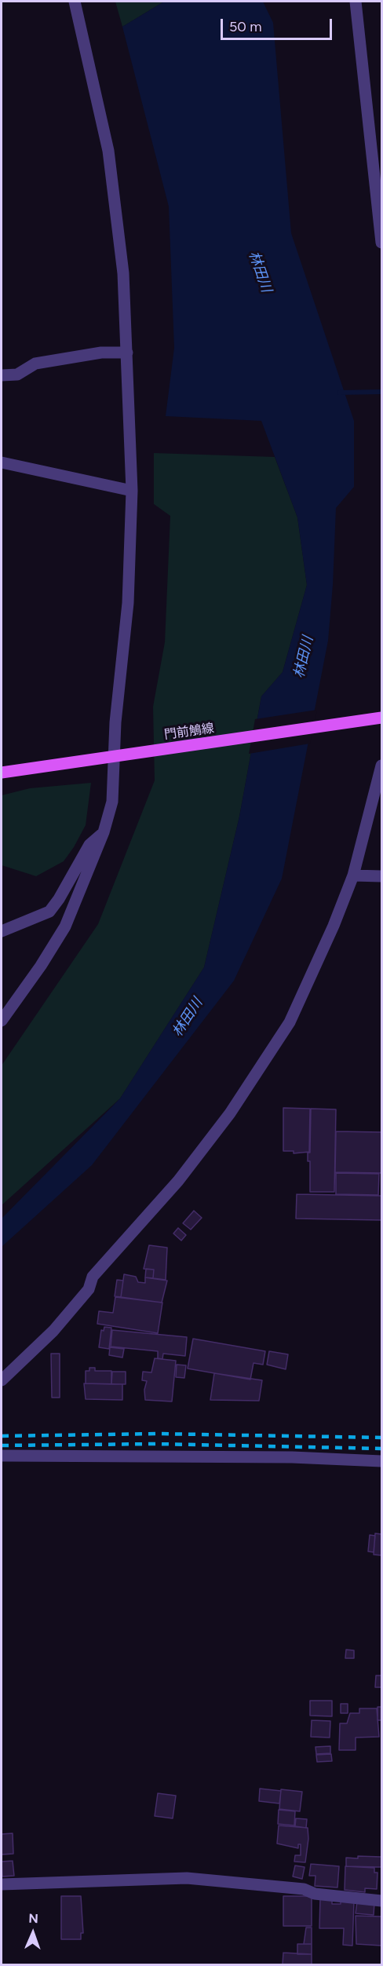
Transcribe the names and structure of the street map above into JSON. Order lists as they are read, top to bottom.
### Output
{
  "streets": {
    "main road": ["門前鵤線"]
  },
  "water": ["林田川"],
  "scale_bar": "50 m",
  "north": "top"
}
